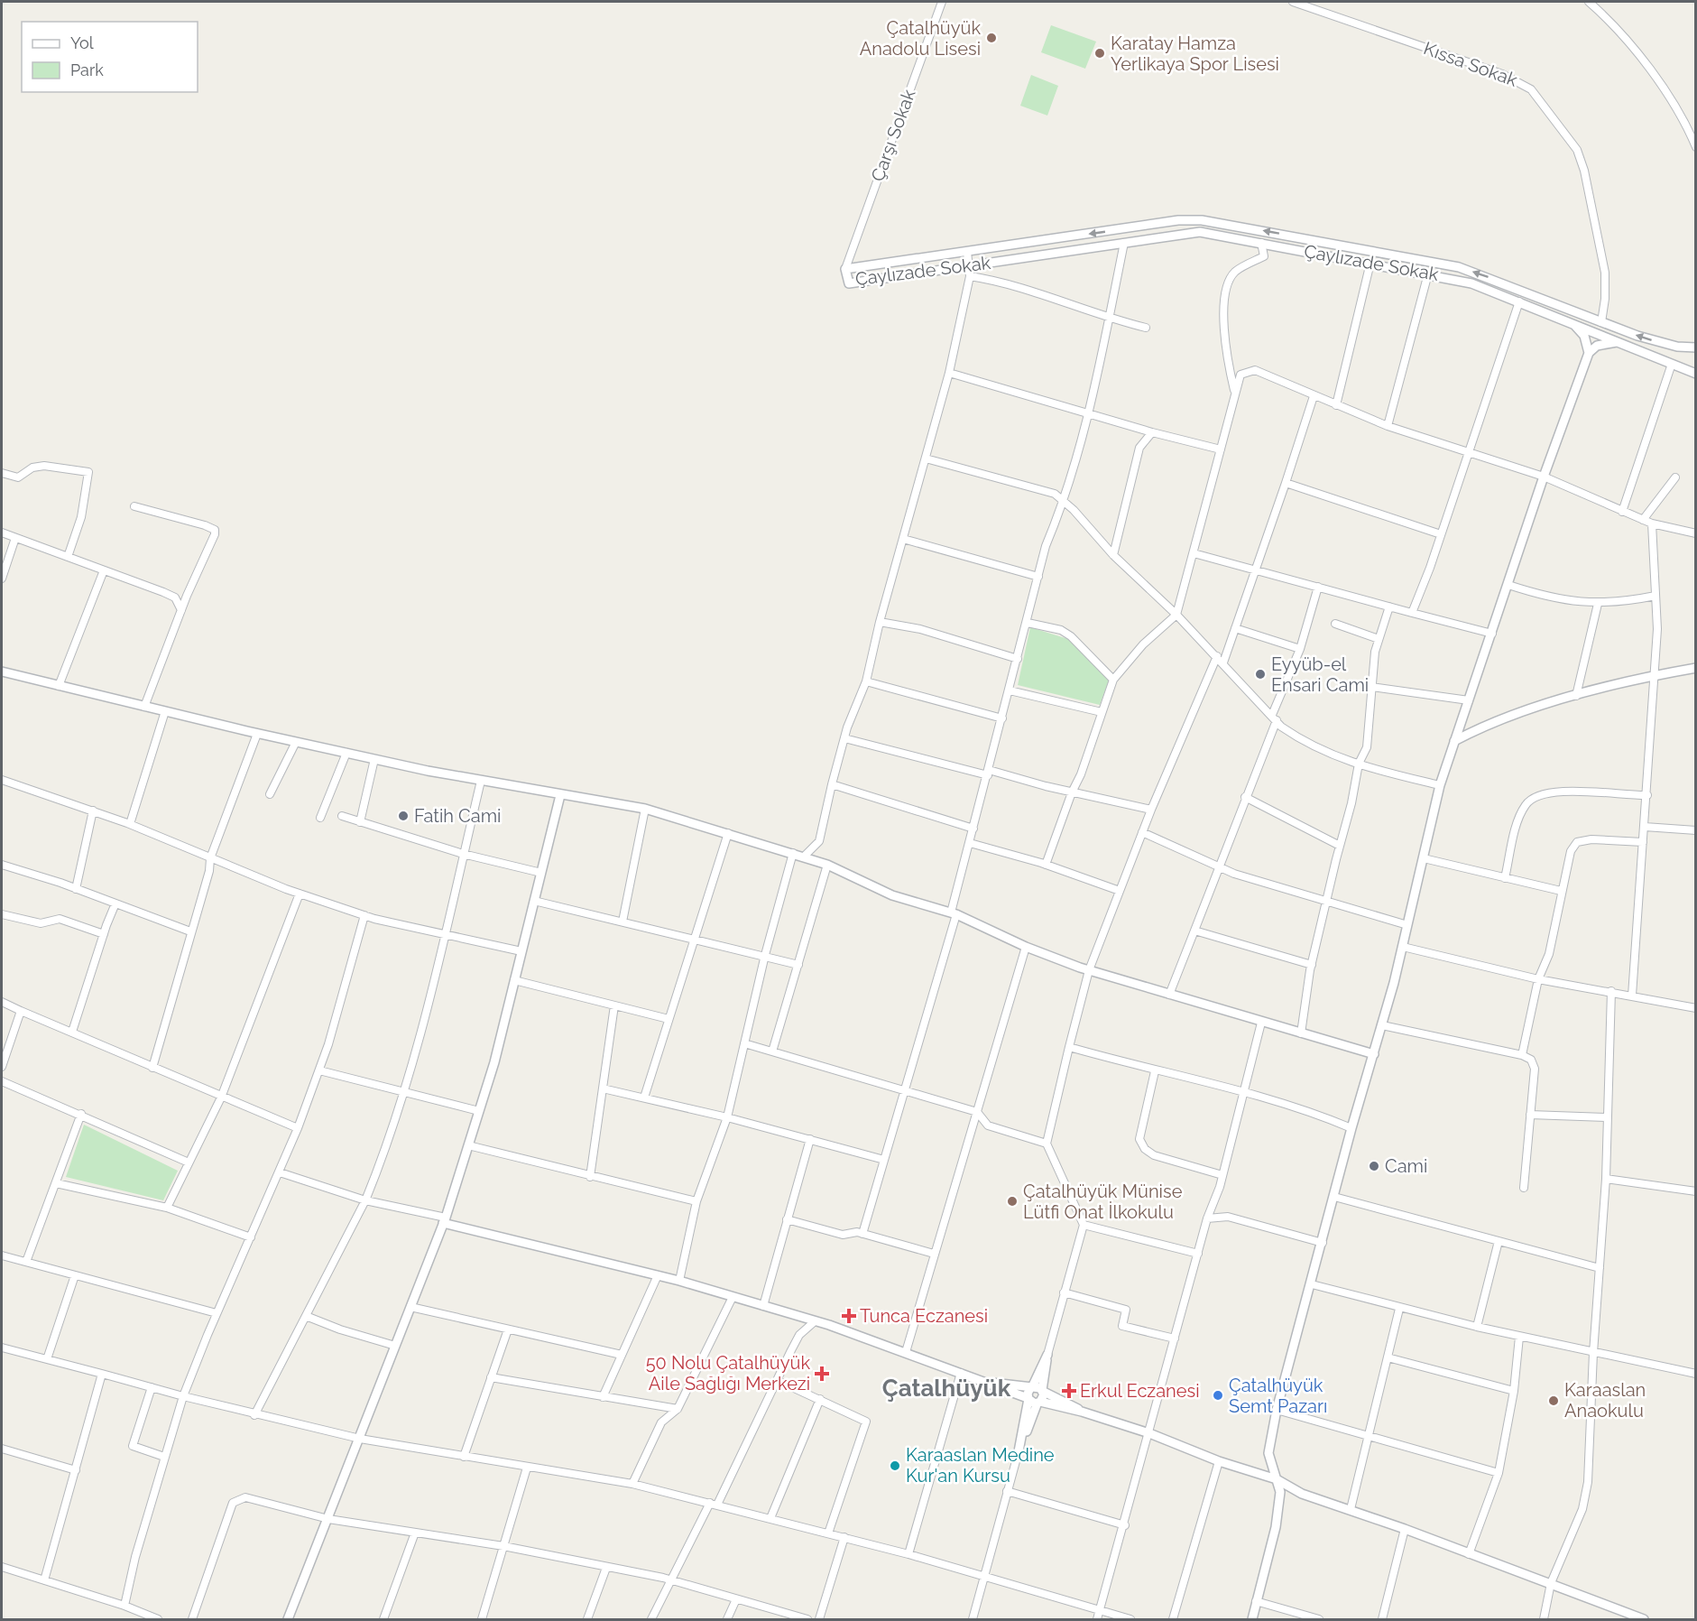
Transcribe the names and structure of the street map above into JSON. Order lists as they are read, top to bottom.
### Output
{
  "streets": {
    "street": ["Kıssa Sokak", "Çarşı Sokak", "Çaylızade Sokak"]
  },
  "crossings": [
    ["Kıssa Sokak", "Çaylızade Sokak"],
    ["Çarşı Sokak", "Çaylızade Sokak"]
  ],
  "districts": ["Çatalhüyük"],
  "places": {
    "other": [
      "Çatalhüyük Anadolu Lisesi",
      "Karatay Hamza Yerlikaya Spor Lisesi",
      "Eyyüb-el Ensari Cami",
      "Fatih Cami",
      "Cami",
      "Çatalhüyük Münise Lütfi Onat İlkokulu",
      "Çatalhüyük Semt Pazarı",
      "Karaaslan Anaokulu",
      "Karaaslan Medine Kur'an Kursu"
    ],
    "health": ["Tunca Eczanesi", "50 Nolu Çatalhüyük Aile Sağlığı Merkezi", "Erkul Eczanesi"]
  },
  "legend": ["Yol", "Park"]
}
